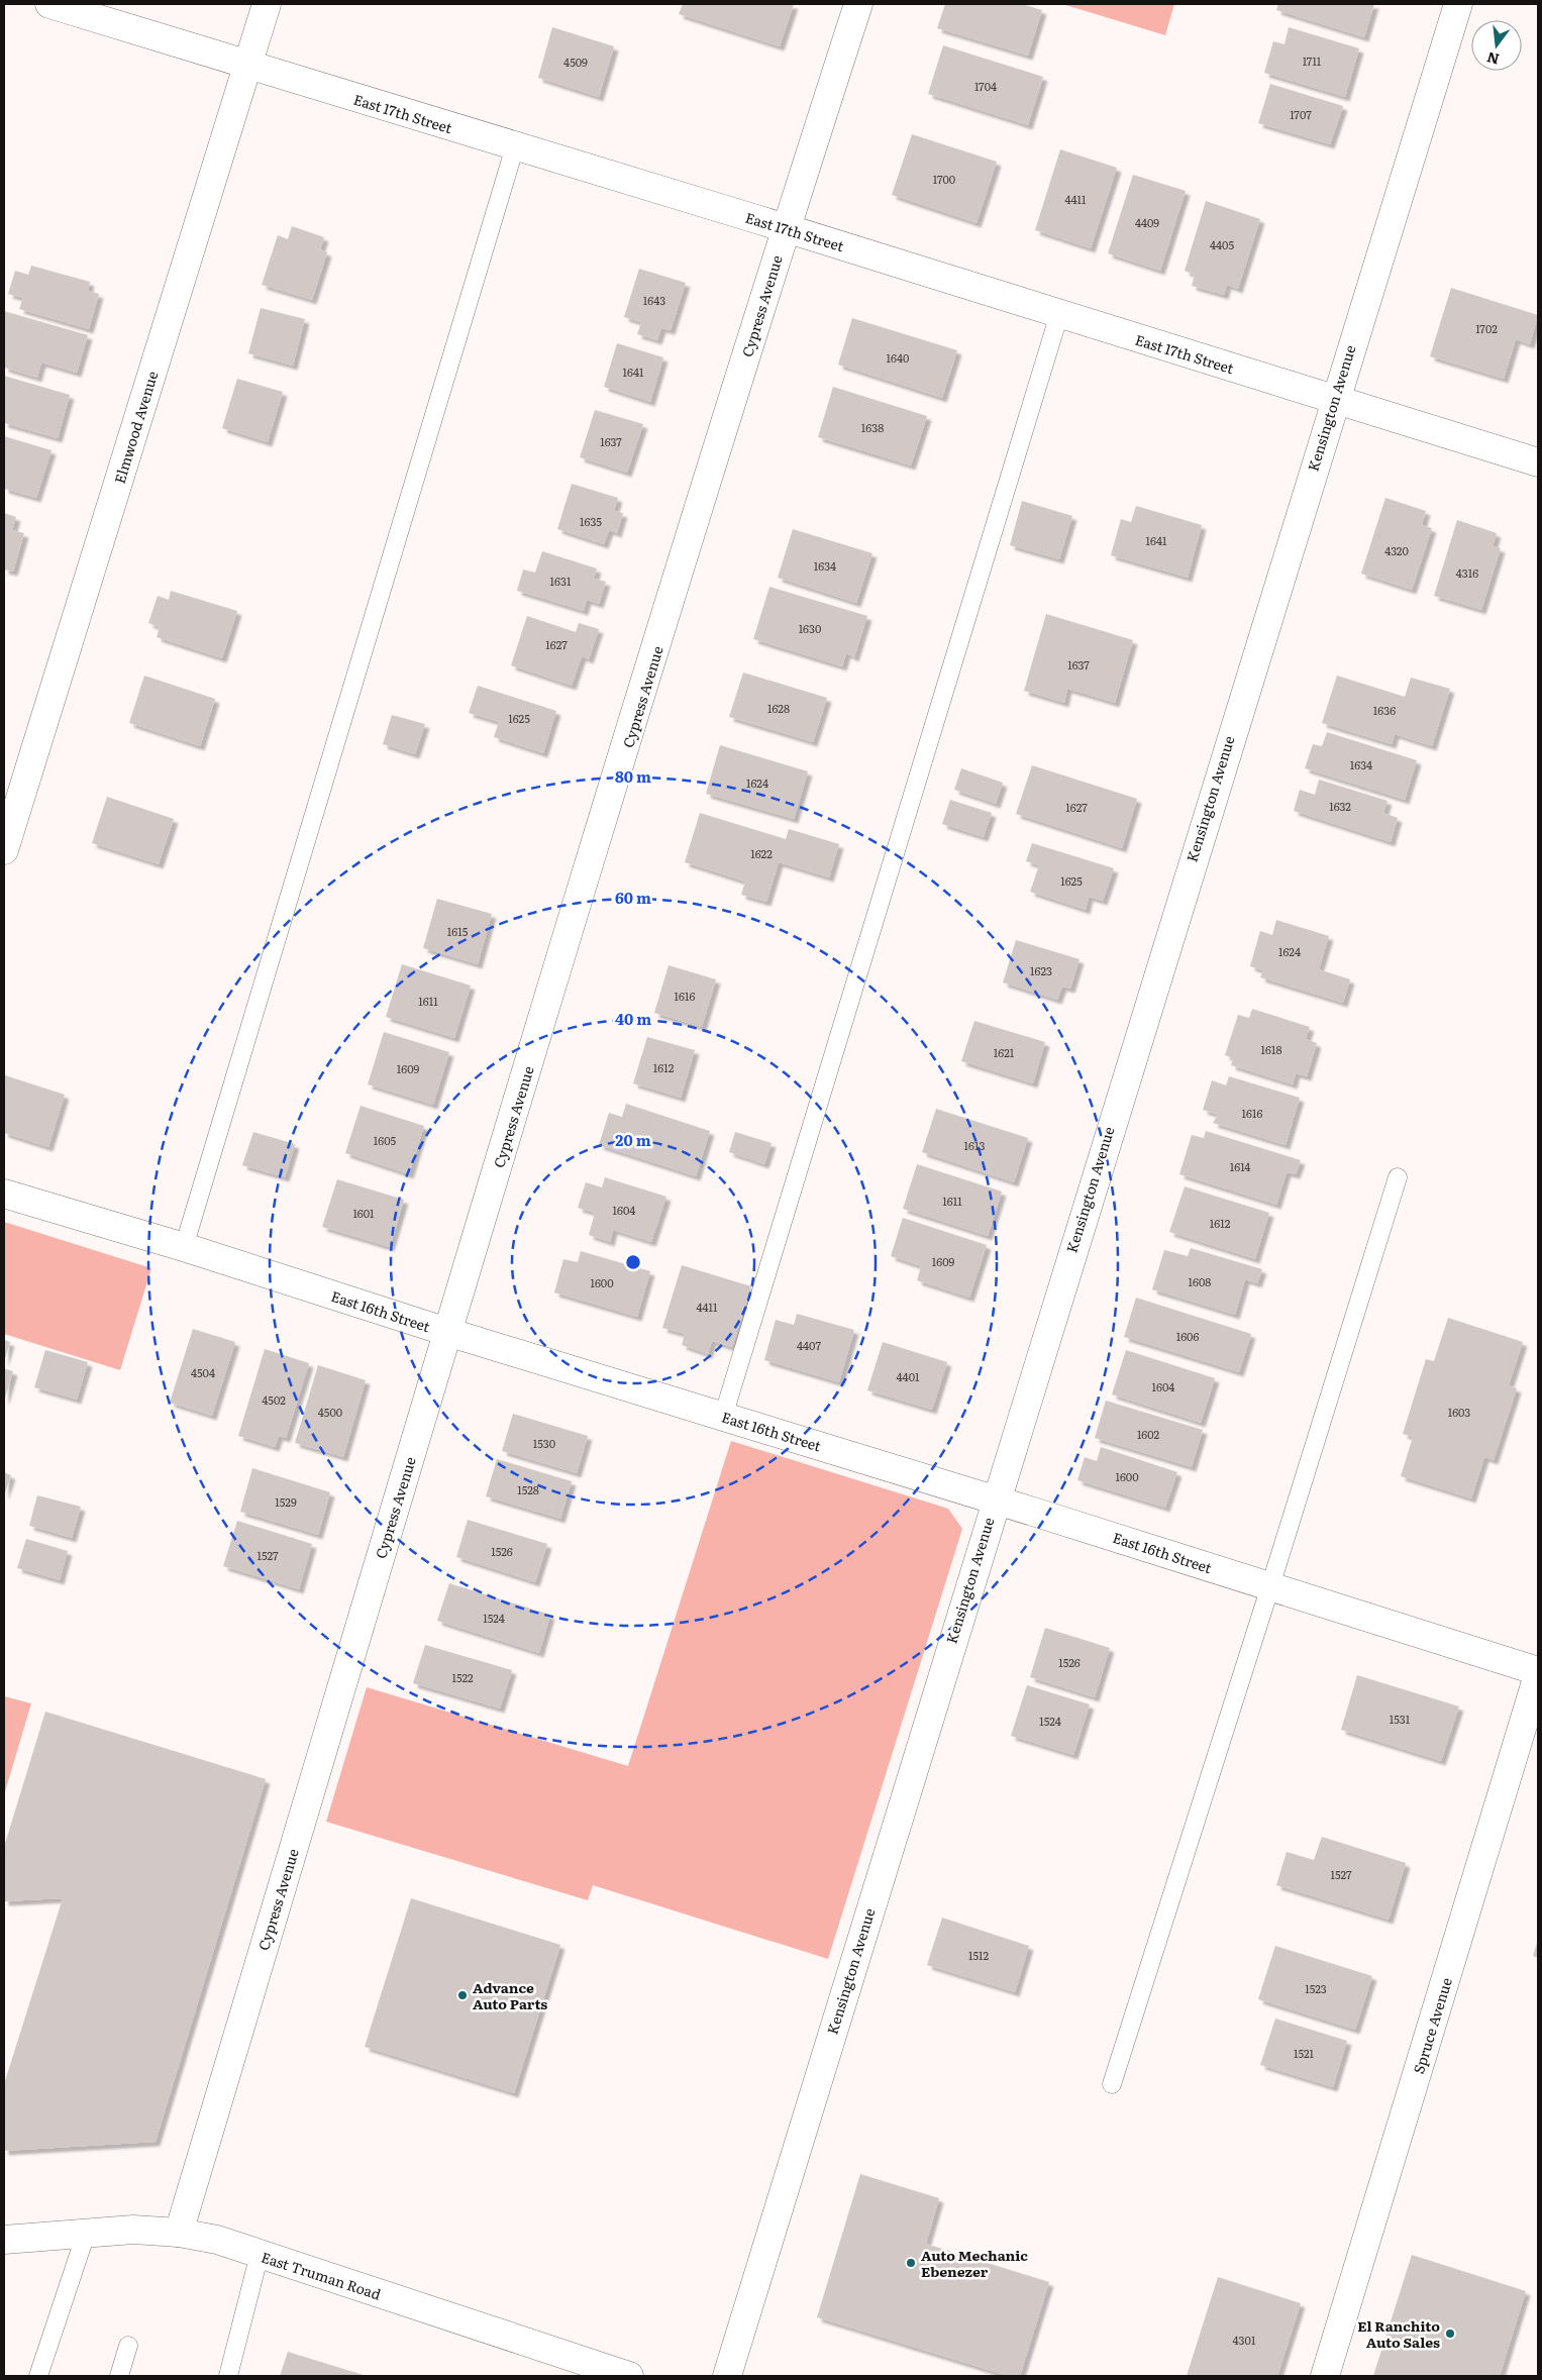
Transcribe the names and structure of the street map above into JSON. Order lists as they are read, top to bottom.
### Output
{
  "streets": {
    "street": [
      "East 17th Street",
      "Cypress Avenue",
      "Kensington Avenue",
      "Elmwood Avenue",
      "East 16th Street",
      "Spruce Avenue",
      "East Truman Road"
    ]
  },
  "crossings": [
    ["East 17th Street", "Cypress Avenue"],
    ["East 17th Street", "Kensington Avenue"],
    ["East 17th Street", "Elmwood Avenue"],
    ["Cypress Avenue", "East 16th Street"],
    ["Cypress Avenue", "East Truman Road"],
    ["Kensington Avenue", "East 16th Street"]
  ],
  "places": ["Advance Auto Parts", "Auto Mechanic Ebenezer", "El Ranchito Auto Sales"],
  "house_numbers": [
    "1711",
    "4509",
    "1704",
    "1707",
    "1700",
    "4411",
    "4409",
    "4405",
    "1643",
    "1702",
    "1640",
    "1641",
    "1638",
    "1637",
    "1635",
    "1641",
    "4320",
    "1634",
    "4316",
    "1631",
    "1630",
    "1627",
    "1637",
    "1628",
    "1636",
    "1625",
    "1634",
    "1624",
    "1632",
    "1627",
    "1622",
    "1625",
    "1615",
    "1624",
    "1623",
    "1616",
    "1611",
    "1618",
    "1621",
    "1612",
    "1609",
    "1616",
    "1605",
    "1613",
    "1614",
    "1611",
    "1604",
    "1601",
    "1612",
    "1609",
    "1608",
    "1600",
    "4411",
    "1606",
    "4407",
    "4504",
    "4401",
    "1604",
    "4502",
    "4500",
    "1603",
    "1602",
    "1530",
    "1600",
    "1528",
    "1529",
    "1526",
    "1527",
    "1524",
    "1526",
    "1522",
    "1531",
    "1524",
    "1527",
    "1512",
    "1523",
    "1521",
    "4301"
  ],
  "north": "bottom",
  "rings": [
    "80 m",
    "60 m",
    "40 m",
    "20 m"
  ]
}
